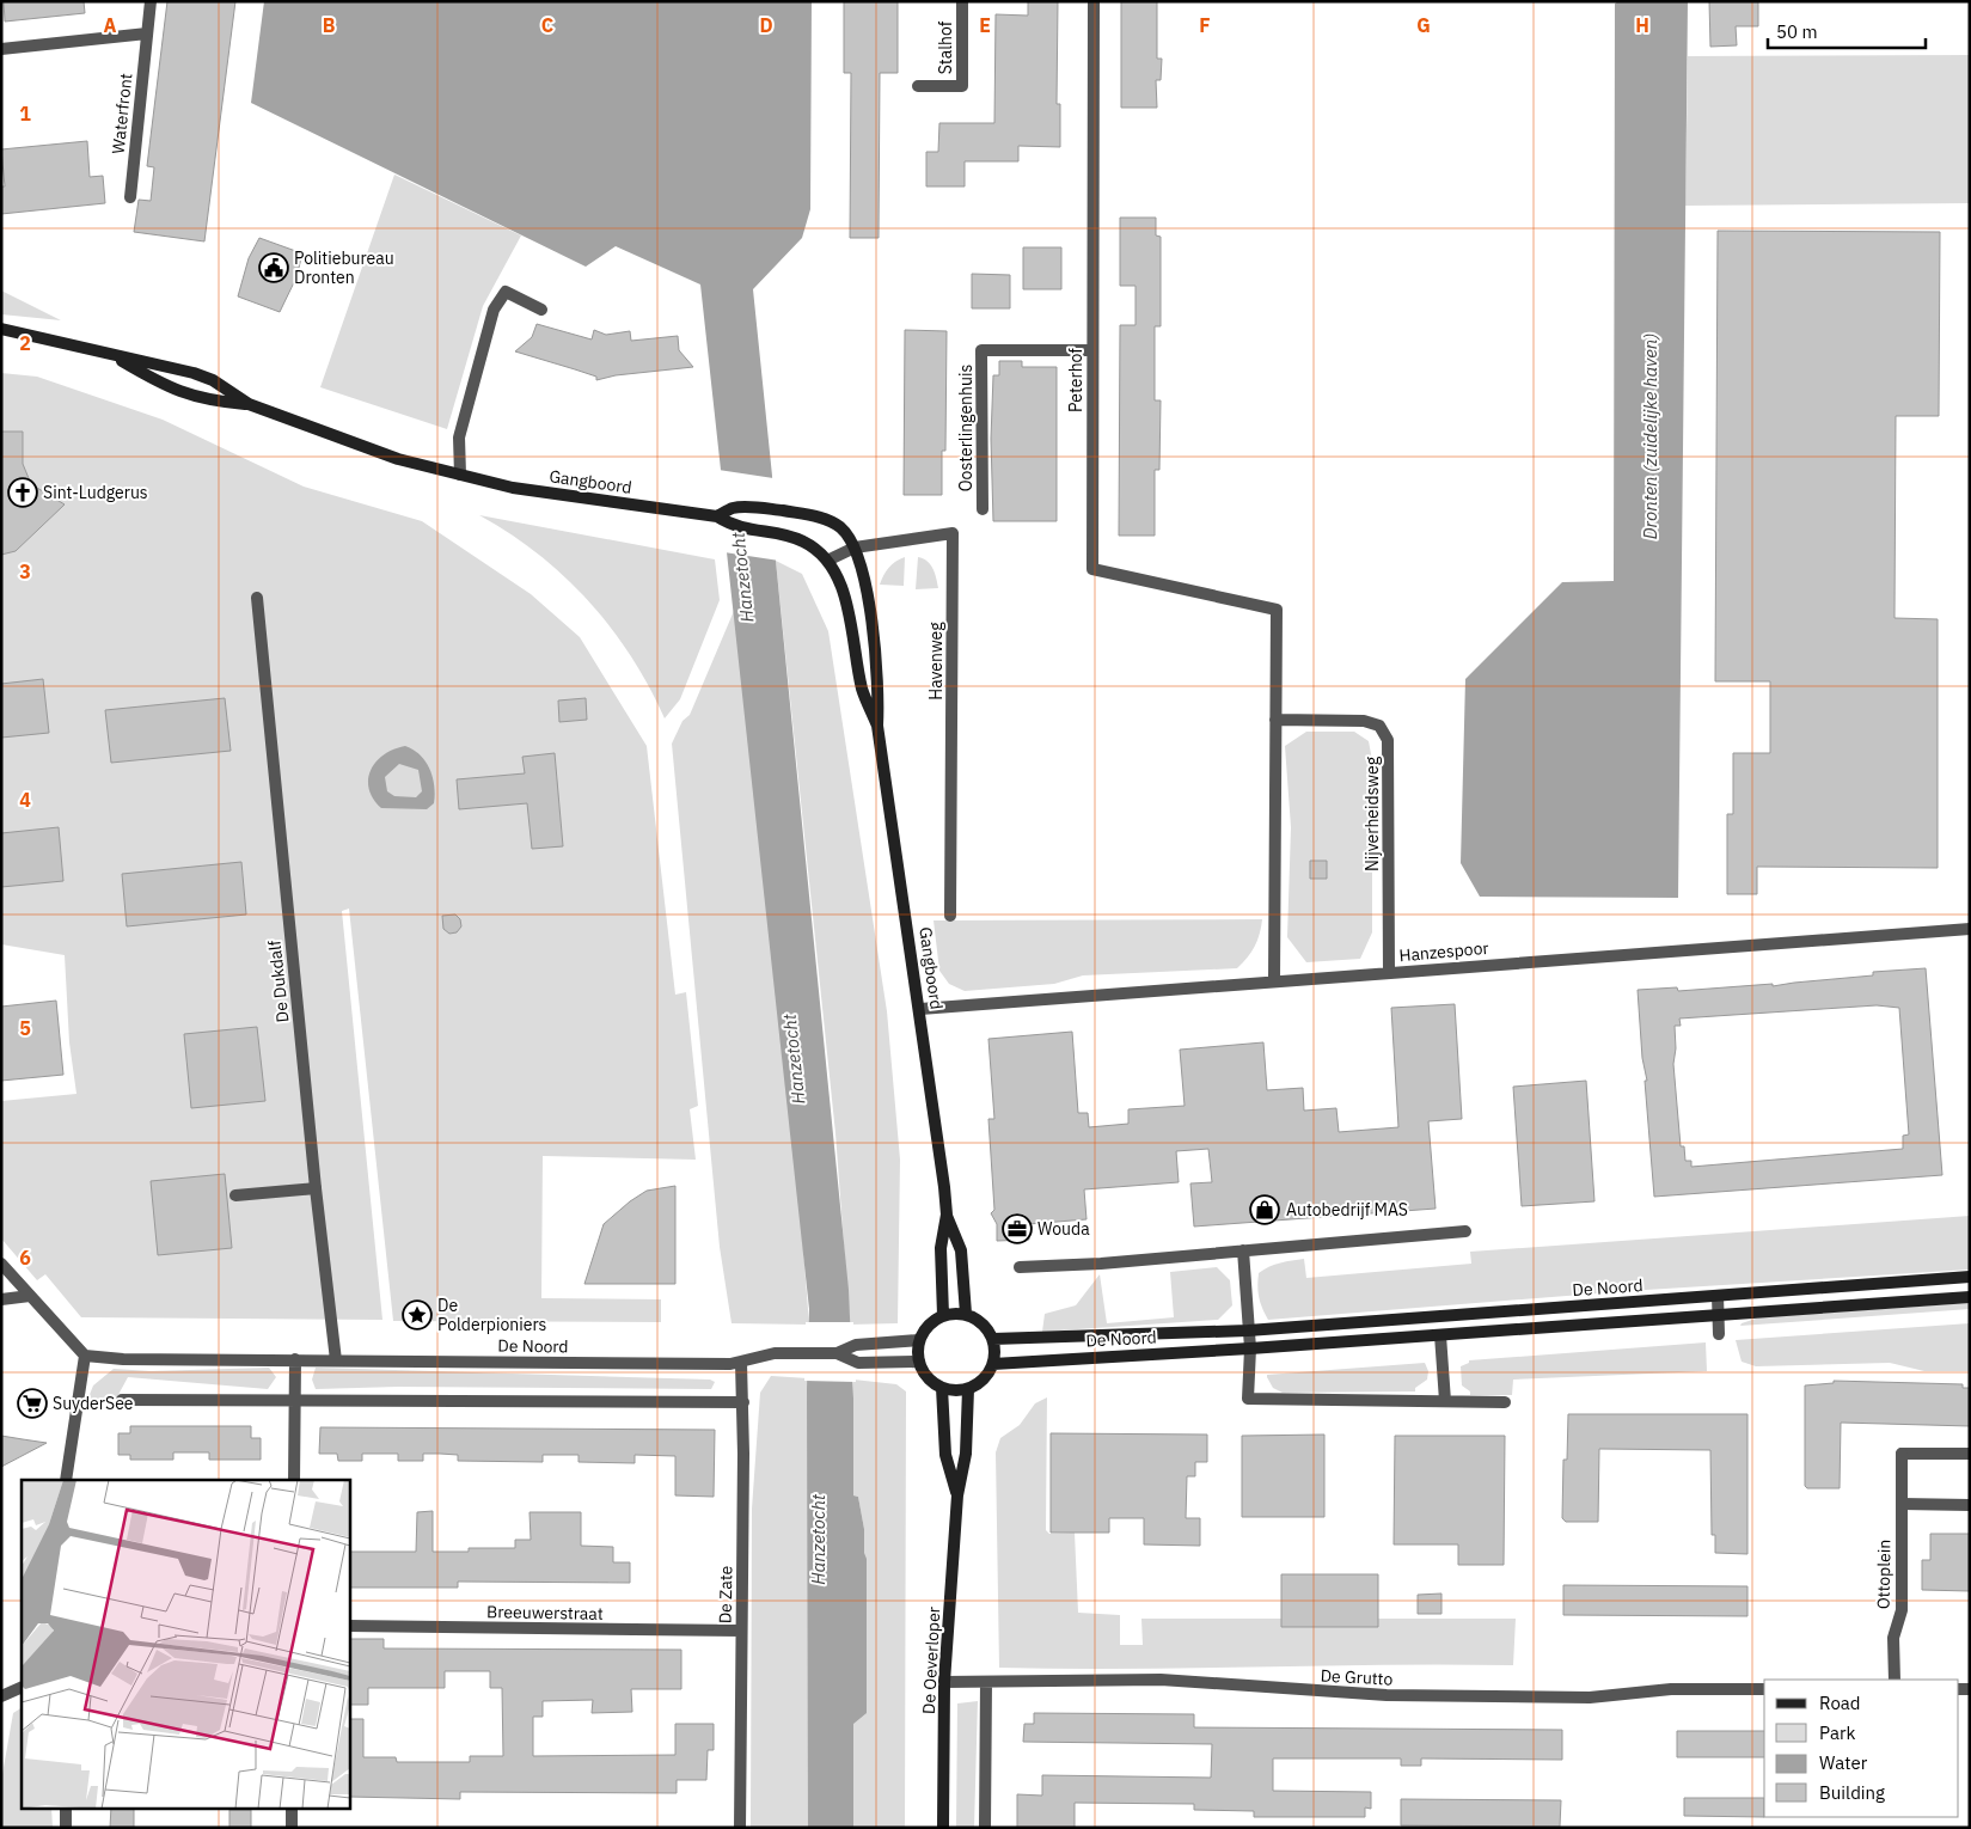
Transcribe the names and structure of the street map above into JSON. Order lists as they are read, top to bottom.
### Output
{
  "streets": {
    "main road": ["Gangboord", "De Noord", "De Oeverloper"],
    "street": [
      "Stalhof",
      "Waterfront",
      "Peterhof",
      "Oosterlingenhuis",
      "Havenweg",
      "Nijverheidsweg",
      "Hanzespoor",
      "De Dukdalf",
      "Ottoplein",
      "De Zate",
      "Breeuwerstraat",
      "De Grutto"
    ]
  },
  "crossings": [
    ["Peterhof", "Oosterlingenhuis"],
    ["Peterhof", "Nijverheidsweg"],
    ["Gangboord", "Havenweg"],
    ["Gangboord", "Hanzespoor"],
    ["Gangboord", "De Noord"],
    ["Gangboord", "De Oeverloper"],
    ["Nijverheidsweg", "Hanzespoor"],
    ["De Dukdalf", "De Noord"],
    ["De Noord", "De Zate"],
    ["De Noord", "De Oeverloper"],
    ["De Zate", "Breeuwerstraat"],
    ["De Oeverloper", "De Grutto"]
  ],
  "water": ["Dronten (zuidelijke haven)", "Hanzetocht"],
  "places": {
    "public building": ["Politiebureau Dronten"],
    "church": ["Sint-Ludgerus"],
    "shop": ["Autobedrijf MAS"],
    "office": ["Wouda"],
    "place": ["De Polderpioniers"],
    "supermarket": ["SuyderSee"]
  },
  "legend": [
    "Road",
    "Park",
    "Water",
    "Building"
  ],
  "scale_bar": "50 m",
  "grid": {
    "columns": [
      "A",
      "B",
      "C",
      "D",
      "E",
      "F",
      "G",
      "H"
    ],
    "rows": [
      "1",
      "2",
      "3",
      "4",
      "5",
      "6"
    ]
  }
}
